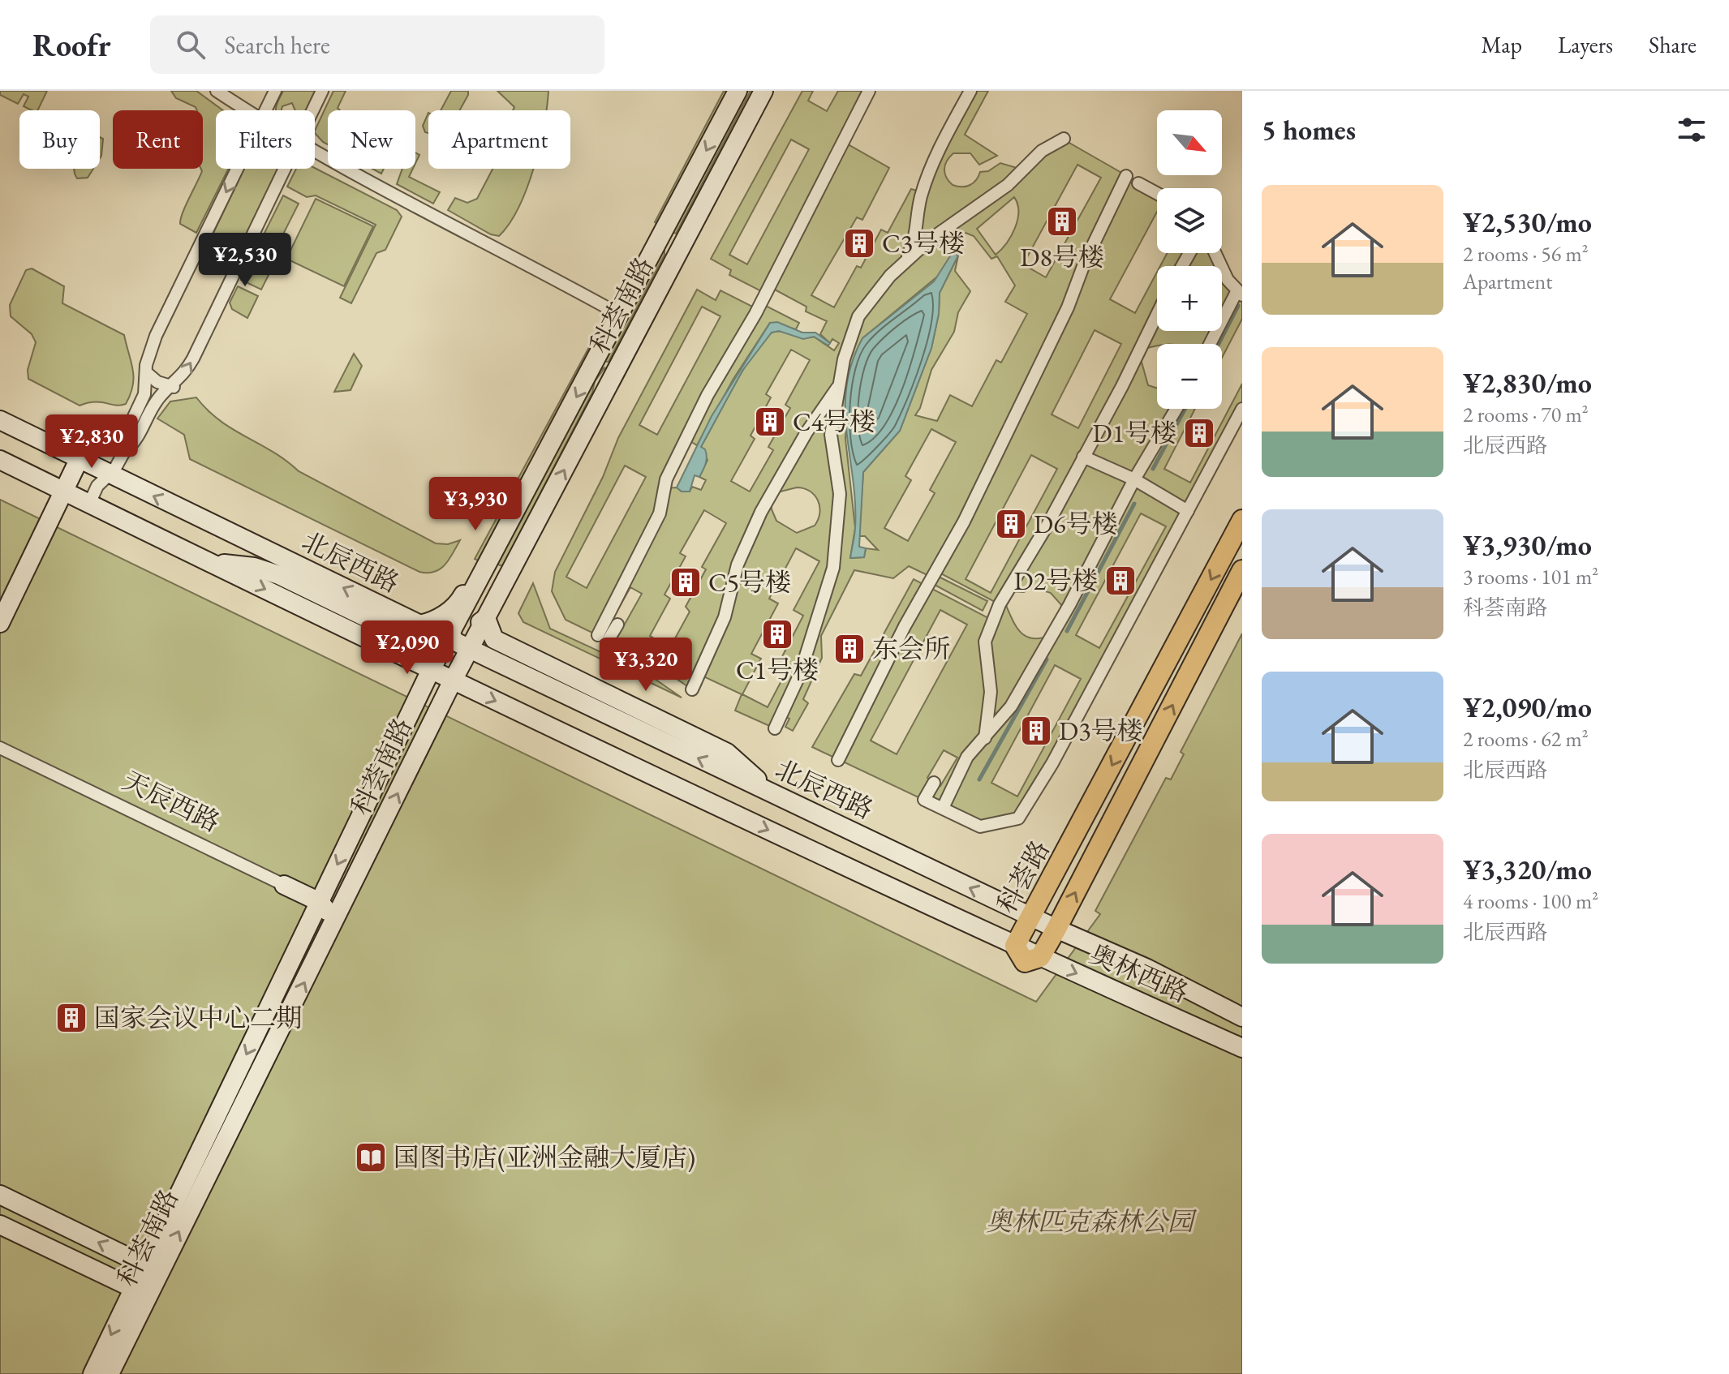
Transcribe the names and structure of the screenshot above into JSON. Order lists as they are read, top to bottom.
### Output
{
  "streets": {
    "main road": ["科荟路"],
    "street": [
      "科荟南路",
      "北辰西路",
      "天辰西路",
      "奥林西路"
    ]
  },
  "crossings": [
    ["科荟南路", "北辰西路"],
    ["科荟南路", "天辰西路"],
    ["北辰西路", "科荟路"],
    ["北辰西路", "奥林西路"],
    ["科荟路", "奥林西路"]
  ],
  "parks": ["奥林匹克森林公园"],
  "places": {
    "building": [
      "D8号楼",
      "C3号楼",
      "C4号楼",
      "D1号楼",
      "D6号楼",
      "D2号楼",
      "C5号楼",
      "C1号楼",
      "东会所",
      "D3号楼",
      "国家会议中心二期"
    ],
    "library": ["国图书店(亚洲金融大厦店)"]
  },
  "north": "bottom right",
  "page": {
    "header": "Roofr",
    "search": "Search here",
    "nav": ["Map", "Layers", "Share"],
    "heading": "5 homes",
    "map_buttons": ["+", "−"],
    "chip": [
      "Buy",
      "Rent",
      "Filters",
      "New",
      "Apartment"
    ],
    "list": [
      {
        "name": "¥2,530/mo",
        "note": "2 rooms · 56 m² · Apartment"
      },
      {
        "name": "¥2,830/mo",
        "note": "2 rooms · 70 m² · 北辰西路"
      },
      {
        "name": "¥3,930/mo",
        "note": "3 rooms · 101 m² · 科荟南路"
      },
      {
        "name": "¥2,090/mo",
        "note": "2 rooms · 62 m² · 北辰西路"
      },
      {
        "name": "¥3,320/mo",
        "note": "4 rooms · 100 m² · 北辰西路"
      }
    ],
    "price": [
      "¥2,530",
      "¥2,830",
      "¥3,930",
      "¥2,090",
      "¥3,320"
    ]
  }
}
